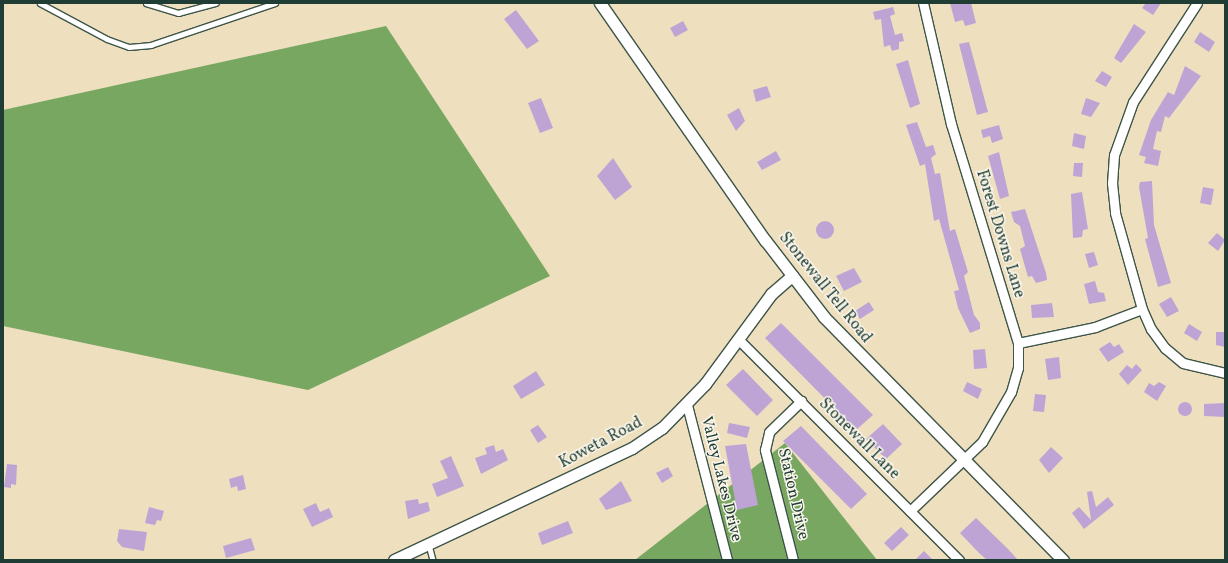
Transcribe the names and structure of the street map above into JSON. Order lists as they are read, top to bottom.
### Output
{
  "streets": {
    "street": [
      "Forest Downs Lane",
      "Stonewall Tell Road",
      "Stonewall Lane",
      "Koweta Road",
      "Valley Lakes Drive",
      "Station Drive"
    ]
  },
  "crossings": [
    ["Forest Downs Lane", "Stonewall Tell Road"],
    ["Forest Downs Lane", "Stonewall Lane"],
    ["Stonewall Tell Road", "Koweta Road"],
    ["Stonewall Lane", "Koweta Road"],
    ["Stonewall Lane", "Station Drive"],
    ["Koweta Road", "Valley Lakes Drive"]
  ]
}
